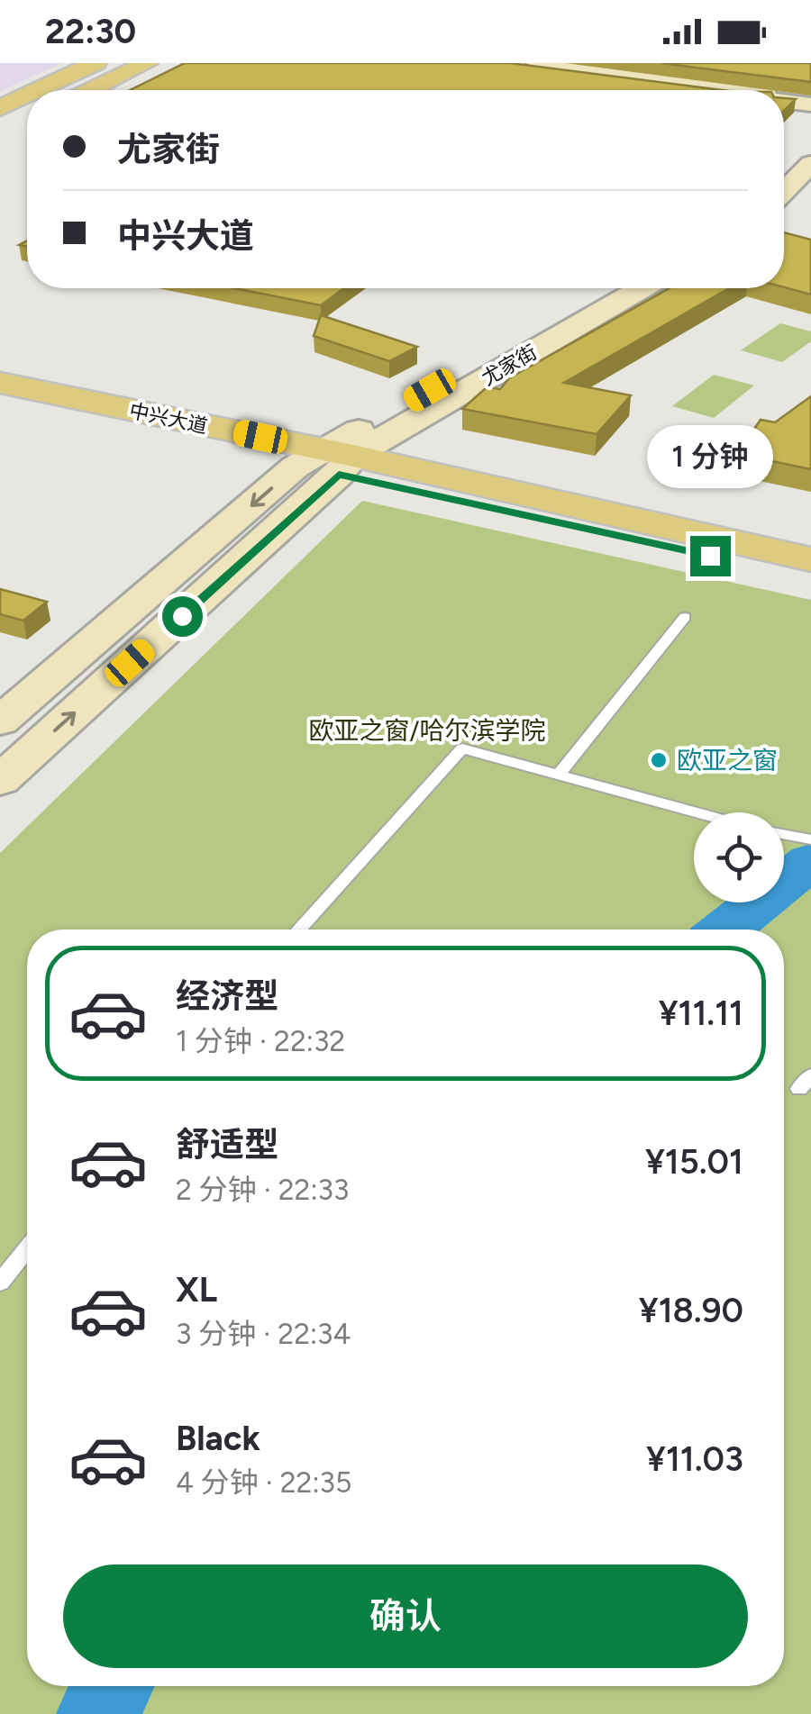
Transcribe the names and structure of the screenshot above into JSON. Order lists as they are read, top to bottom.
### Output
{
  "streets": {
    "main road": ["尤家街", "中兴大道"]
  },
  "crossings": [
    ["尤家街", "中兴大道"]
  ],
  "parks": ["欧亚之窗/哈尔滨学院"],
  "places": ["欧亚之窗"],
  "page": {
    "status": "22:30",
    "banner": ["尤家街", "中兴大道"],
    "bubble": "1 分钟",
    "list": [
      {
        "name": "经济型",
        "note": "1 分钟 · 22:32",
        "value": "¥11.11"
      },
      {
        "name": "舒适型",
        "note": "2 分钟 · 22:33",
        "value": "¥15.01"
      },
      {
        "name": "XL",
        "note": "3 分钟 · 22:34",
        "value": "¥18.90"
      },
      {
        "name": "Black",
        "note": "4 分钟 · 22:35",
        "value": "¥11.03"
      }
    ],
    "buttons": "确认"
  }
}
